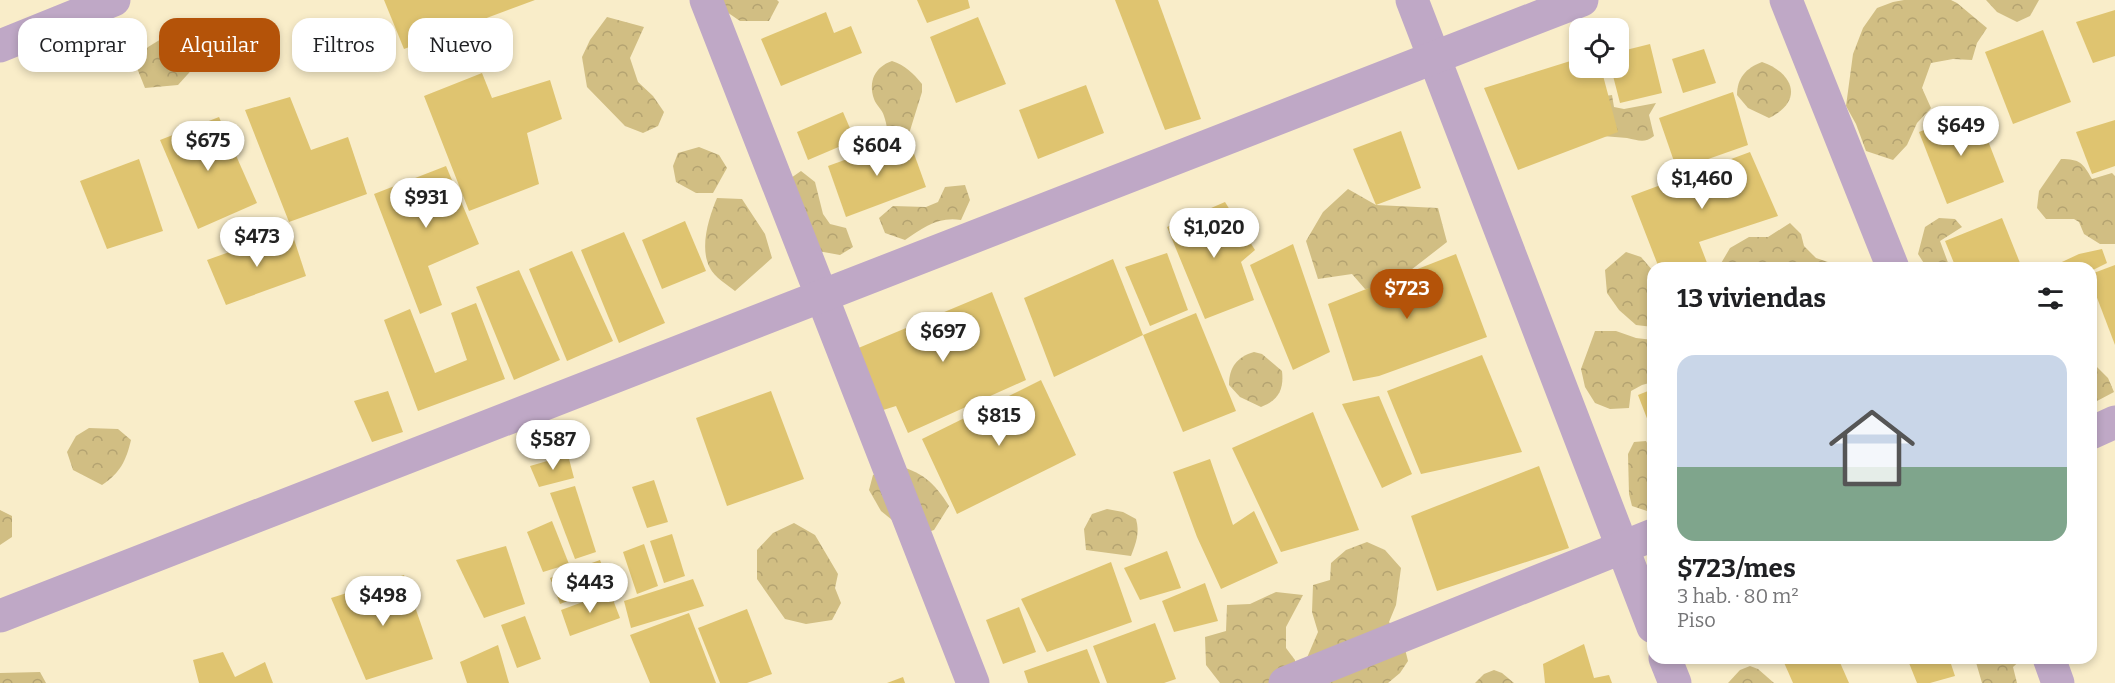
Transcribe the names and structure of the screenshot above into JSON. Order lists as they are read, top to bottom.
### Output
{
  "page": {
    "chip": [
      "Comprar",
      "Alquilar",
      "Filtros",
      "Nuevo"
    ],
    "price": [
      "$649",
      "$675",
      "$604",
      "$1,460",
      "$931",
      "$1,020",
      "$473",
      "$723",
      "$697",
      "$815",
      "$587",
      "$443",
      "$498"
    ],
    "heading": "13 viviendas",
    "list": [
      {
        "name": "$723/mes",
        "note": "3 hab. · 80 m² · Piso"
      }
    ]
  }
}
